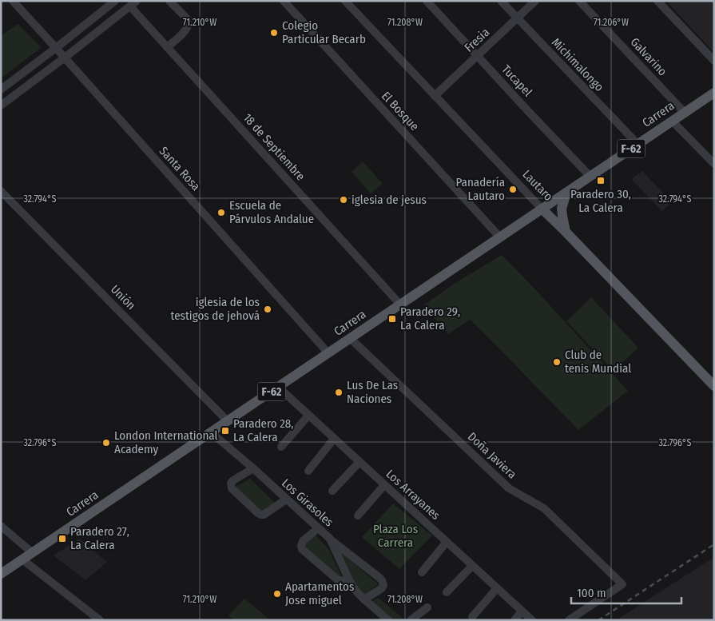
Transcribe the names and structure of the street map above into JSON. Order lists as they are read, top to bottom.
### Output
{
  "streets": {
    "main road": ["Carrera", "F-62", "Lautaro"],
    "street": [
      "Fresia",
      "Galvarino",
      "Michimalongo",
      "Tucapel",
      "El Bosque",
      "18 de Septiembre",
      "Santa Rosa",
      "Unión",
      "Doña Javiera",
      "Los Arrayanes",
      "Los Girasoles"
    ]
  },
  "crossings": [
    ["Fresia", "Michimalongo"],
    ["Fresia", "Tucapel"],
    ["Fresia", "Lautaro"],
    ["Galvarino", "Carrera"],
    ["Michimalongo", "Carrera"],
    ["Tucapel", "Carrera"],
    ["El Bosque", "Carrera"],
    ["Carrera", "18 de Septiembre"],
    ["Carrera", "Santa Rosa"],
    ["Carrera", "Lautaro"],
    ["Carrera", "Unión"],
    ["Carrera", "Doña Javiera"],
    ["Carrera", "Los Arrayanes"],
    ["Carrera", "Los Girasoles"]
  ],
  "parks": ["Plaza Los Carrera"],
  "places": {
    "other": [
      "Colegio Particular Becarb",
      "Panadería Lautaro",
      "iglesia de jesus",
      "Escuela de Párvulos Andalue",
      "iglesia de los testigos de jehová",
      "Club de tenis Mundial",
      "Lus De Las Naciones",
      "London International Academy",
      "Apartamentos Jose miguel"
    ],
    "transit": [
      "Paradero 30, La Calera",
      "Paradero 29, La Calera",
      "Paradero 28, La Calera",
      "Paradero 27, La Calera"
    ]
  },
  "scale_bar": "100 m",
  "coordinates": [
    "71.210°W",
    "71.208°W",
    "71.206°W",
    "32.794°S",
    "32.796°S"
  ]
}
